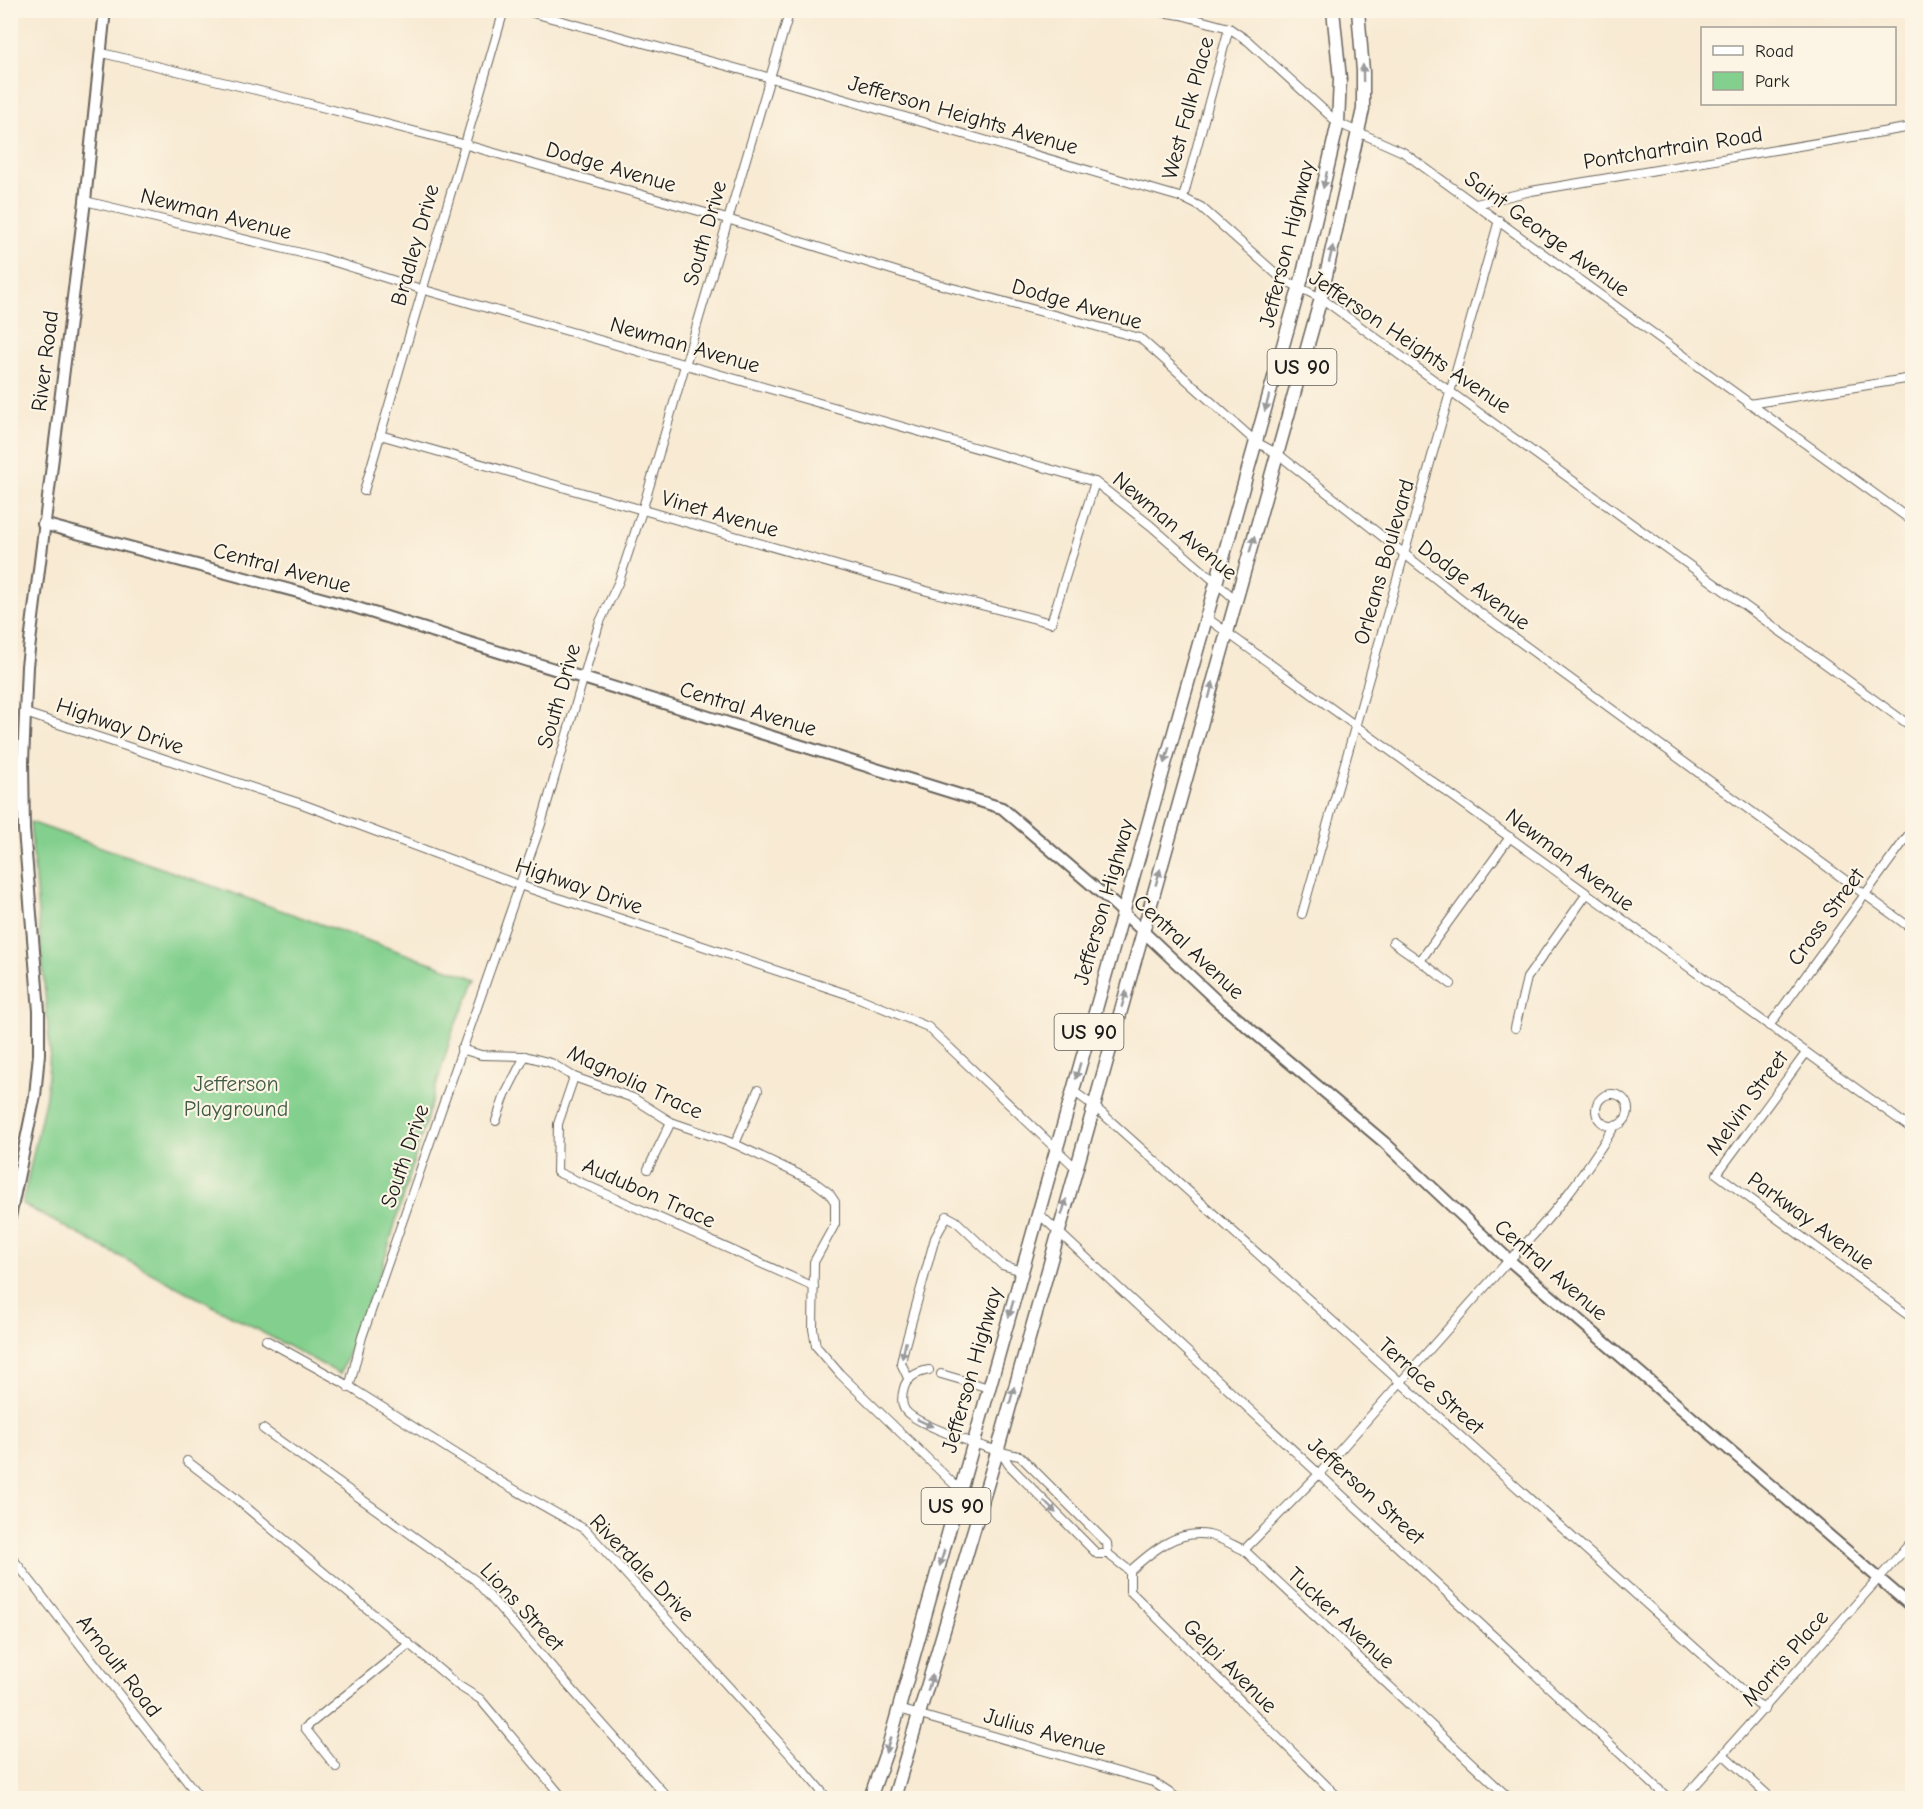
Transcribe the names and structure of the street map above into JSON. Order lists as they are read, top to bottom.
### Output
{
  "streets": {
    "main road": [
      "Jefferson Highway",
      "River Road",
      "US 90",
      "Central Avenue"
    ],
    "street": [
      "West Falk Place",
      "Jefferson Heights Avenue",
      "Pontchartrain Road",
      "Dodge Avenue",
      "Newman Avenue",
      "South Drive",
      "Saint George Avenue",
      "Bradley Drive",
      "Vinet Avenue",
      "Orleans Boulevard",
      "Highway Drive",
      "Cross Street",
      "Magnolia Trace",
      "Melvin Street",
      "Audubon Trace",
      "Parkway Avenue",
      "Terrace Street",
      "Jefferson Street",
      "Riverdale Drive",
      "Lions Street",
      "Tucker Avenue",
      "Morris Place",
      "Arnoult Road",
      "Gelpi Avenue",
      "Julius Avenue"
    ]
  },
  "crossings": [
    ["West Falk Place", "Jefferson Heights Avenue"],
    ["West Falk Place", "Saint George Avenue"],
    ["Jefferson Heights Avenue", "South Drive"],
    ["Jefferson Heights Avenue", "Jefferson Highway"],
    ["Jefferson Heights Avenue", "Orleans Boulevard"],
    ["Pontchartrain Road", "Saint George Avenue"],
    ["Dodge Avenue", "South Drive"],
    ["Dodge Avenue", "Jefferson Highway"],
    ["Dodge Avenue", "Bradley Drive"],
    ["Dodge Avenue", "River Road"],
    ["Dodge Avenue", "Orleans Boulevard"],
    ["Dodge Avenue", "Cross Street"],
    ["Newman Avenue", "South Drive"],
    ["Newman Avenue", "Jefferson Highway"],
    ["Newman Avenue", "Bradley Drive"],
    ["Newman Avenue", "River Road"],
    ["Newman Avenue", "Vinet Avenue"],
    ["Newman Avenue", "Orleans Boulevard"],
    ["Newman Avenue", "Cross Street"],
    ["Newman Avenue", "Melvin Street"],
    ["South Drive", "Vinet Avenue"],
    ["South Drive", "Central Avenue"],
    ["South Drive", "Highway Drive"],
    ["South Drive", "Magnolia Trace"],
    ["South Drive", "Riverdale Drive"],
    ["Saint George Avenue", "Jefferson Highway"],
    ["Saint George Avenue", "Orleans Boulevard"],
    ["Jefferson Highway", "Central Avenue"],
    ["Jefferson Highway", "Highway Drive"],
    ["Jefferson Highway", "Terrace Street"],
    ["Jefferson Highway", "Jefferson Street"],
    ["Jefferson Highway", "Julius Avenue"],
    ["Bradley Drive", "Vinet Avenue"],
    ["River Road", "Central Avenue"],
    ["River Road", "Highway Drive"],
    ["Central Avenue", "Morris Place"],
    ["Magnolia Trace", "Audubon Trace"],
    ["Melvin Street", "Parkway Avenue"],
    ["Terrace Street", "Morris Place"],
    ["Tucker Avenue", "Gelpi Avenue"]
  ],
  "parks": ["Jefferson Playground"],
  "legend": ["Road", "Park"]
}
